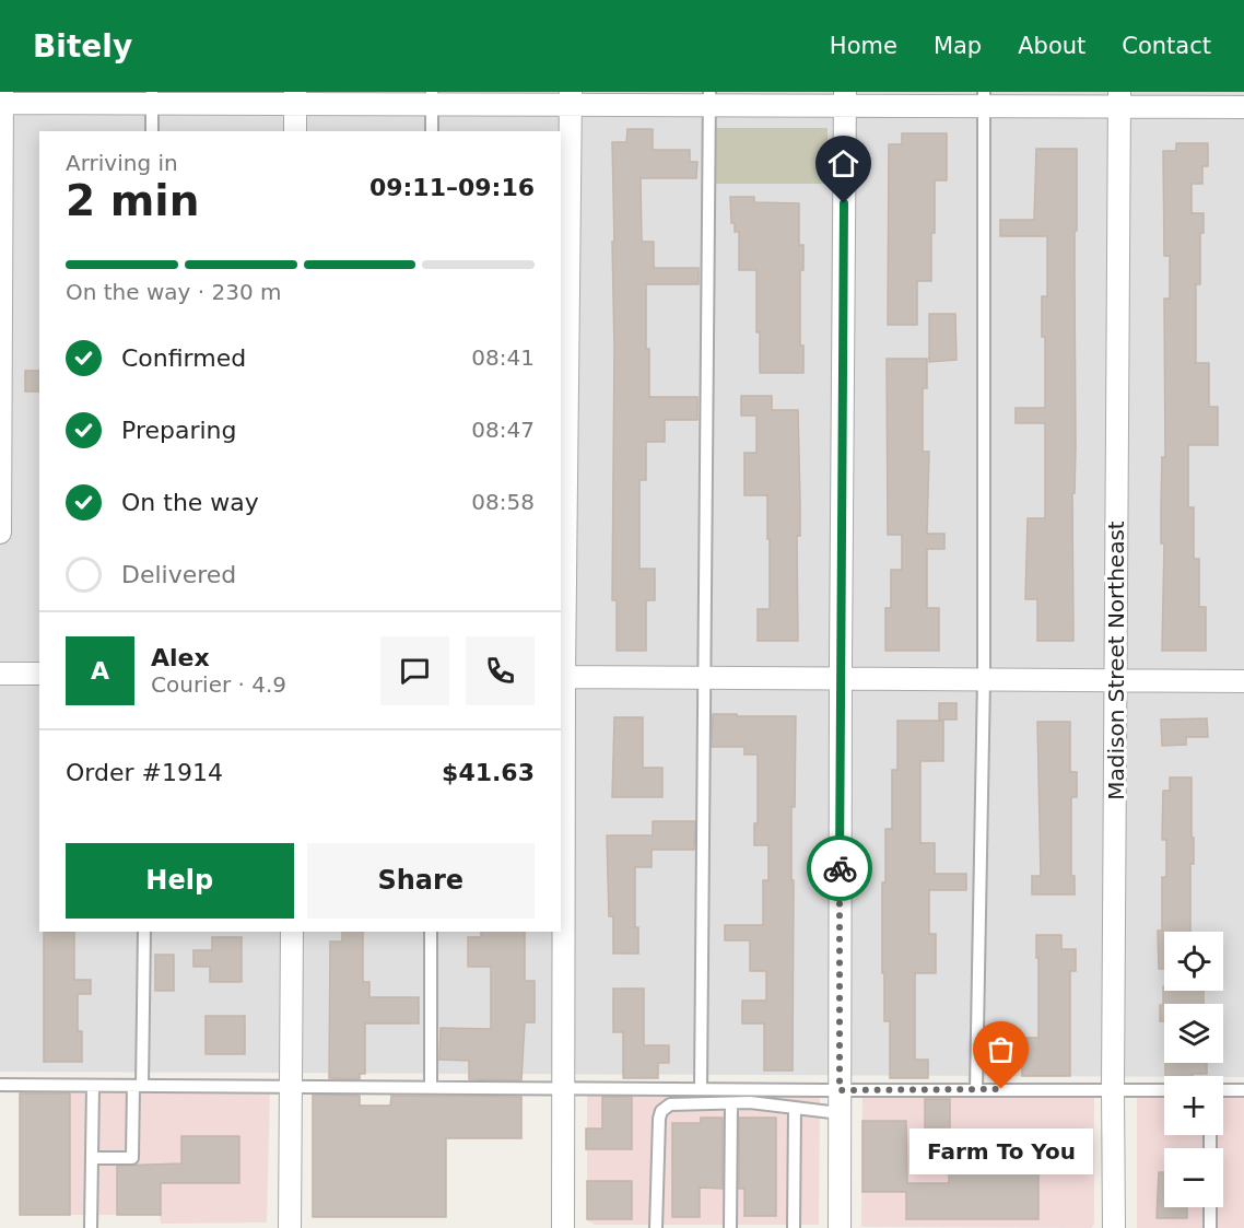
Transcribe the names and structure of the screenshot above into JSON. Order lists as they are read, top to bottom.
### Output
{
  "streets": {
    "street": ["Madison Street Northeast"]
  },
  "places": ["Farm To You"],
  "page": {
    "header": "Bitely",
    "nav": [
      "Home",
      "Map",
      "About",
      "Contact"
    ],
    "heading": ["2 min", "Arriving in", "09:11–09:16"],
    "panel": [
      "Alex",
      "Courier · 4.9",
      "Order #1914",
      "$41.63"
    ],
    "bar": "On the way · 230 m",
    "list": [
      ["Confirmed", "08:41"],
      ["Preparing", "08:47"],
      ["On the way", "08:58"],
      "Delivered"
    ],
    "round": "A",
    "buttons": ["Help", "Share"],
    "map_buttons": ["+", "−"],
    "bubble": "Farm To You"
  }
}
